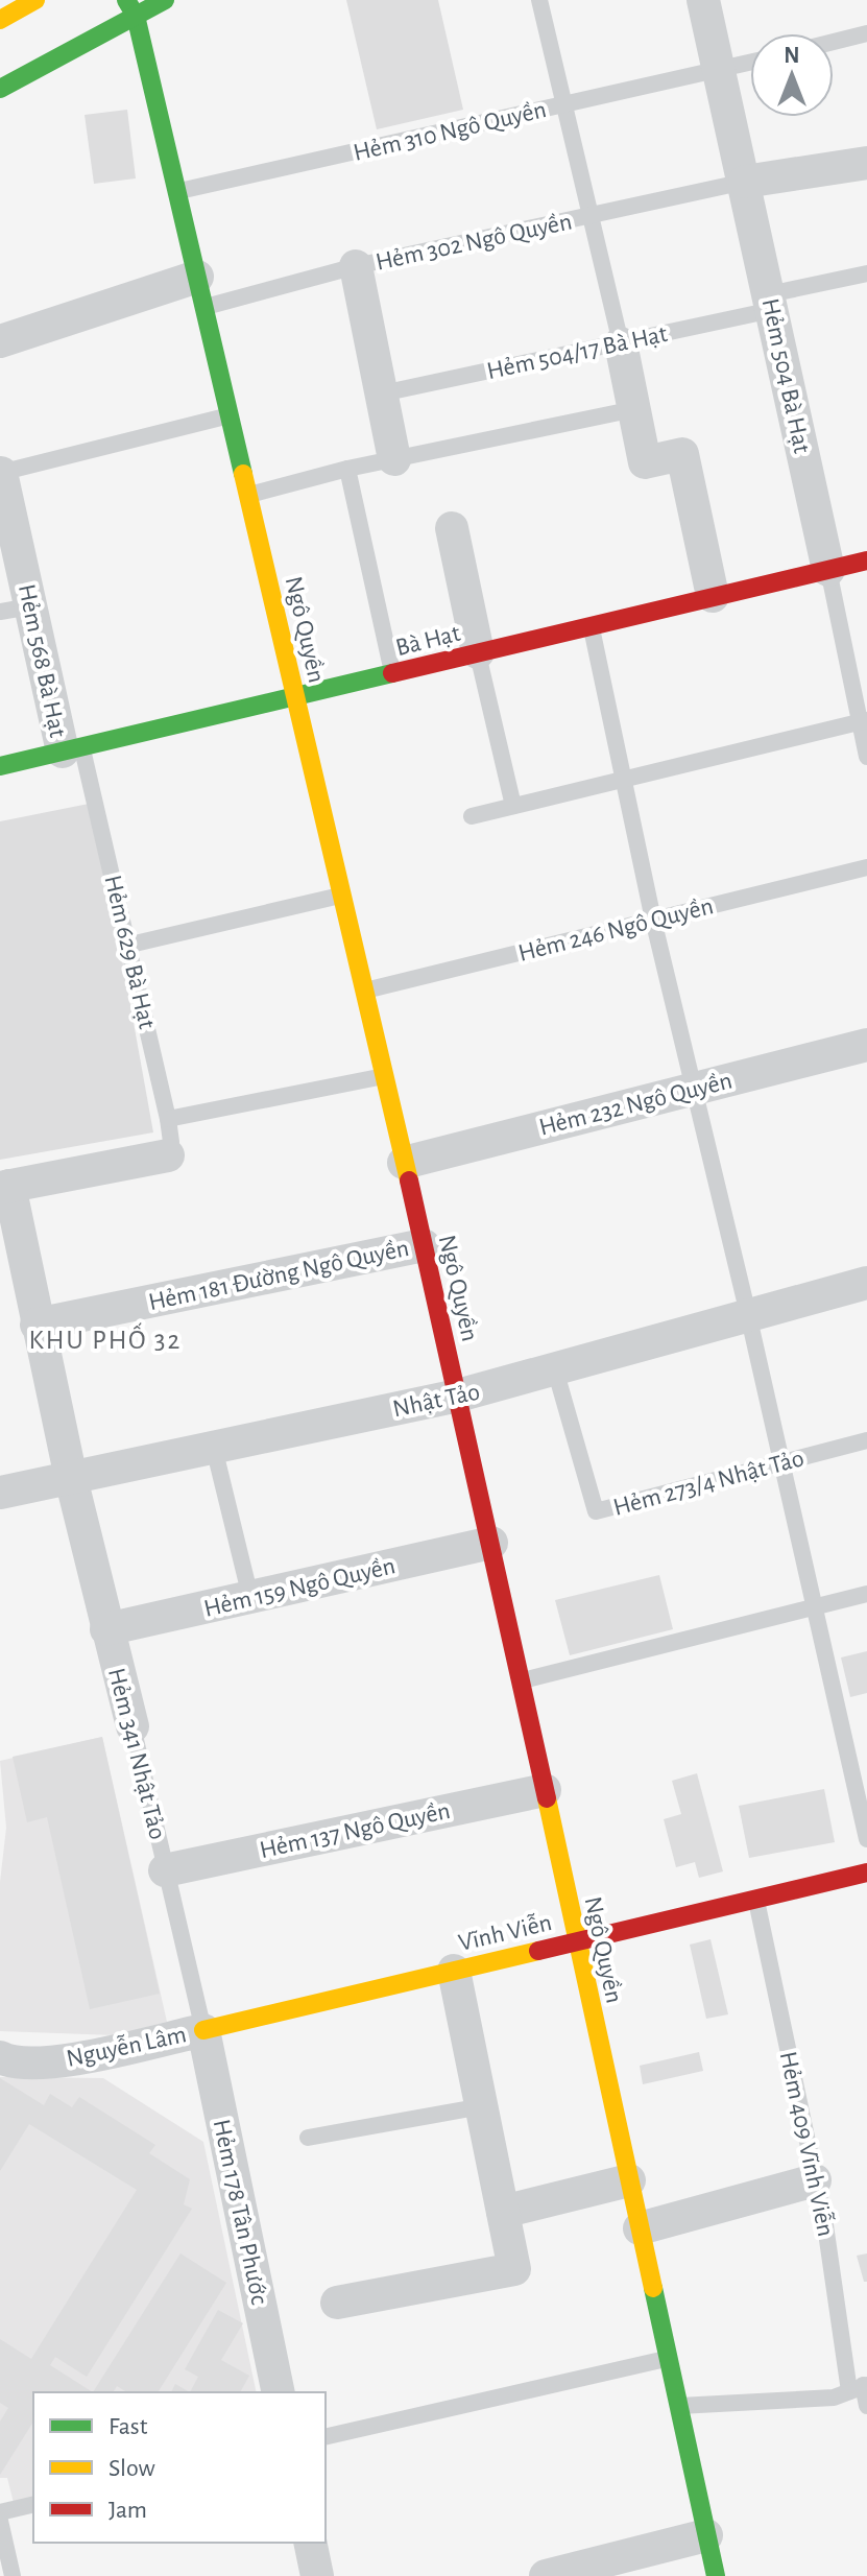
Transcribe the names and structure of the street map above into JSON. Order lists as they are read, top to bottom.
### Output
{
  "streets": {
    "street": [
      "Hẻm 504 Bà Hạt",
      "Ngô Quyền",
      "Bà Hạt",
      "Hẻm 568 Bà Hạt",
      "Hẻm 232 Ngô Quyền",
      "Hẻm 181 Đường Ngô Quyền",
      "Nhật Tảo",
      "Hẻm 159 Ngô Quyền",
      "Hẻm 341 Nhật Tảo",
      "Hẻm 137 Ngô Quyền",
      "Vĩnh Viễn",
      "Nguyễn Lâm",
      "Hẻm 178 Tân Phước"
    ],
    "lane": [
      "Hẻm 310 Ngô Quyền",
      "Hẻm 302 Ngô Quyền",
      "Hẻm 504/17 Bà Hạt",
      "Hẻm 246 Ngô Quyền",
      "Hẻm 629 Bà Hạt",
      "Hẻm 273/4 Nhật Tảo",
      "Hẻm 409 Vĩnh Viễn"
    ]
  },
  "crossings": [
    ["Hẻm 310 Ngô Quyền", "Hẻm 504 Bà Hạt"],
    ["Hẻm 310 Ngô Quyền", "Ngô Quyền"],
    ["Hẻm 302 Ngô Quyền", "Hẻm 504 Bà Hạt"],
    ["Hẻm 302 Ngô Quyền", "Ngô Quyền"],
    ["Hẻm 504/17 Bà Hạt", "Hẻm 504 Bà Hạt"],
    ["Hẻm 504 Bà Hạt", "Bà Hạt"],
    ["Ngô Quyền", "Bà Hạt"],
    ["Ngô Quyền", "Hẻm 246 Ngô Quyền"],
    ["Ngô Quyền", "Hẻm 232 Ngô Quyền"],
    ["Ngô Quyền", "Hẻm 181 Đường Ngô Quyền"],
    ["Ngô Quyền", "Nhật Tảo"],
    ["Ngô Quyền", "Hẻm 159 Ngô Quyền"],
    ["Ngô Quyền", "Hẻm 137 Ngô Quyền"],
    ["Ngô Quyền", "Vĩnh Viễn"],
    ["Bà Hạt", "Hẻm 568 Bà Hạt"],
    ["Bà Hạt", "Hẻm 629 Bà Hạt"],
    ["Hẻm 568 Bà Hạt", "Hẻm 629 Bà Hạt"],
    ["Hẻm 181 Đường Ngô Quyền", "Hẻm 341 Nhật Tảo"],
    ["Nhật Tảo", "Hẻm 273/4 Nhật Tảo"],
    ["Nhật Tảo", "Hẻm 341 Nhật Tảo"],
    ["Hẻm 159 Ngô Quyền", "Hẻm 341 Nhật Tảo"],
    ["Hẻm 341 Nhật Tảo", "Hẻm 137 Ngô Quyền"],
    ["Hẻm 341 Nhật Tảo", "Vĩnh Viễn"],
    ["Hẻm 341 Nhật Tảo", "Nguyễn Lâm"],
    ["Hẻm 341 Nhật Tảo", "Hẻm 178 Tân Phước"],
    ["Vĩnh Viễn", "Nguyễn Lâm"],
    ["Vĩnh Viễn", "Hẻm 409 Vĩnh Viễn"],
    ["Vĩnh Viễn", "Hẻm 178 Tân Phước"],
    ["Nguyễn Lâm", "Hẻm 178 Tân Phước"]
  ],
  "districts": ["KHU PHỐ 32"],
  "legend": ["Fast", "Slow", "Jam"],
  "north": "top"
}
